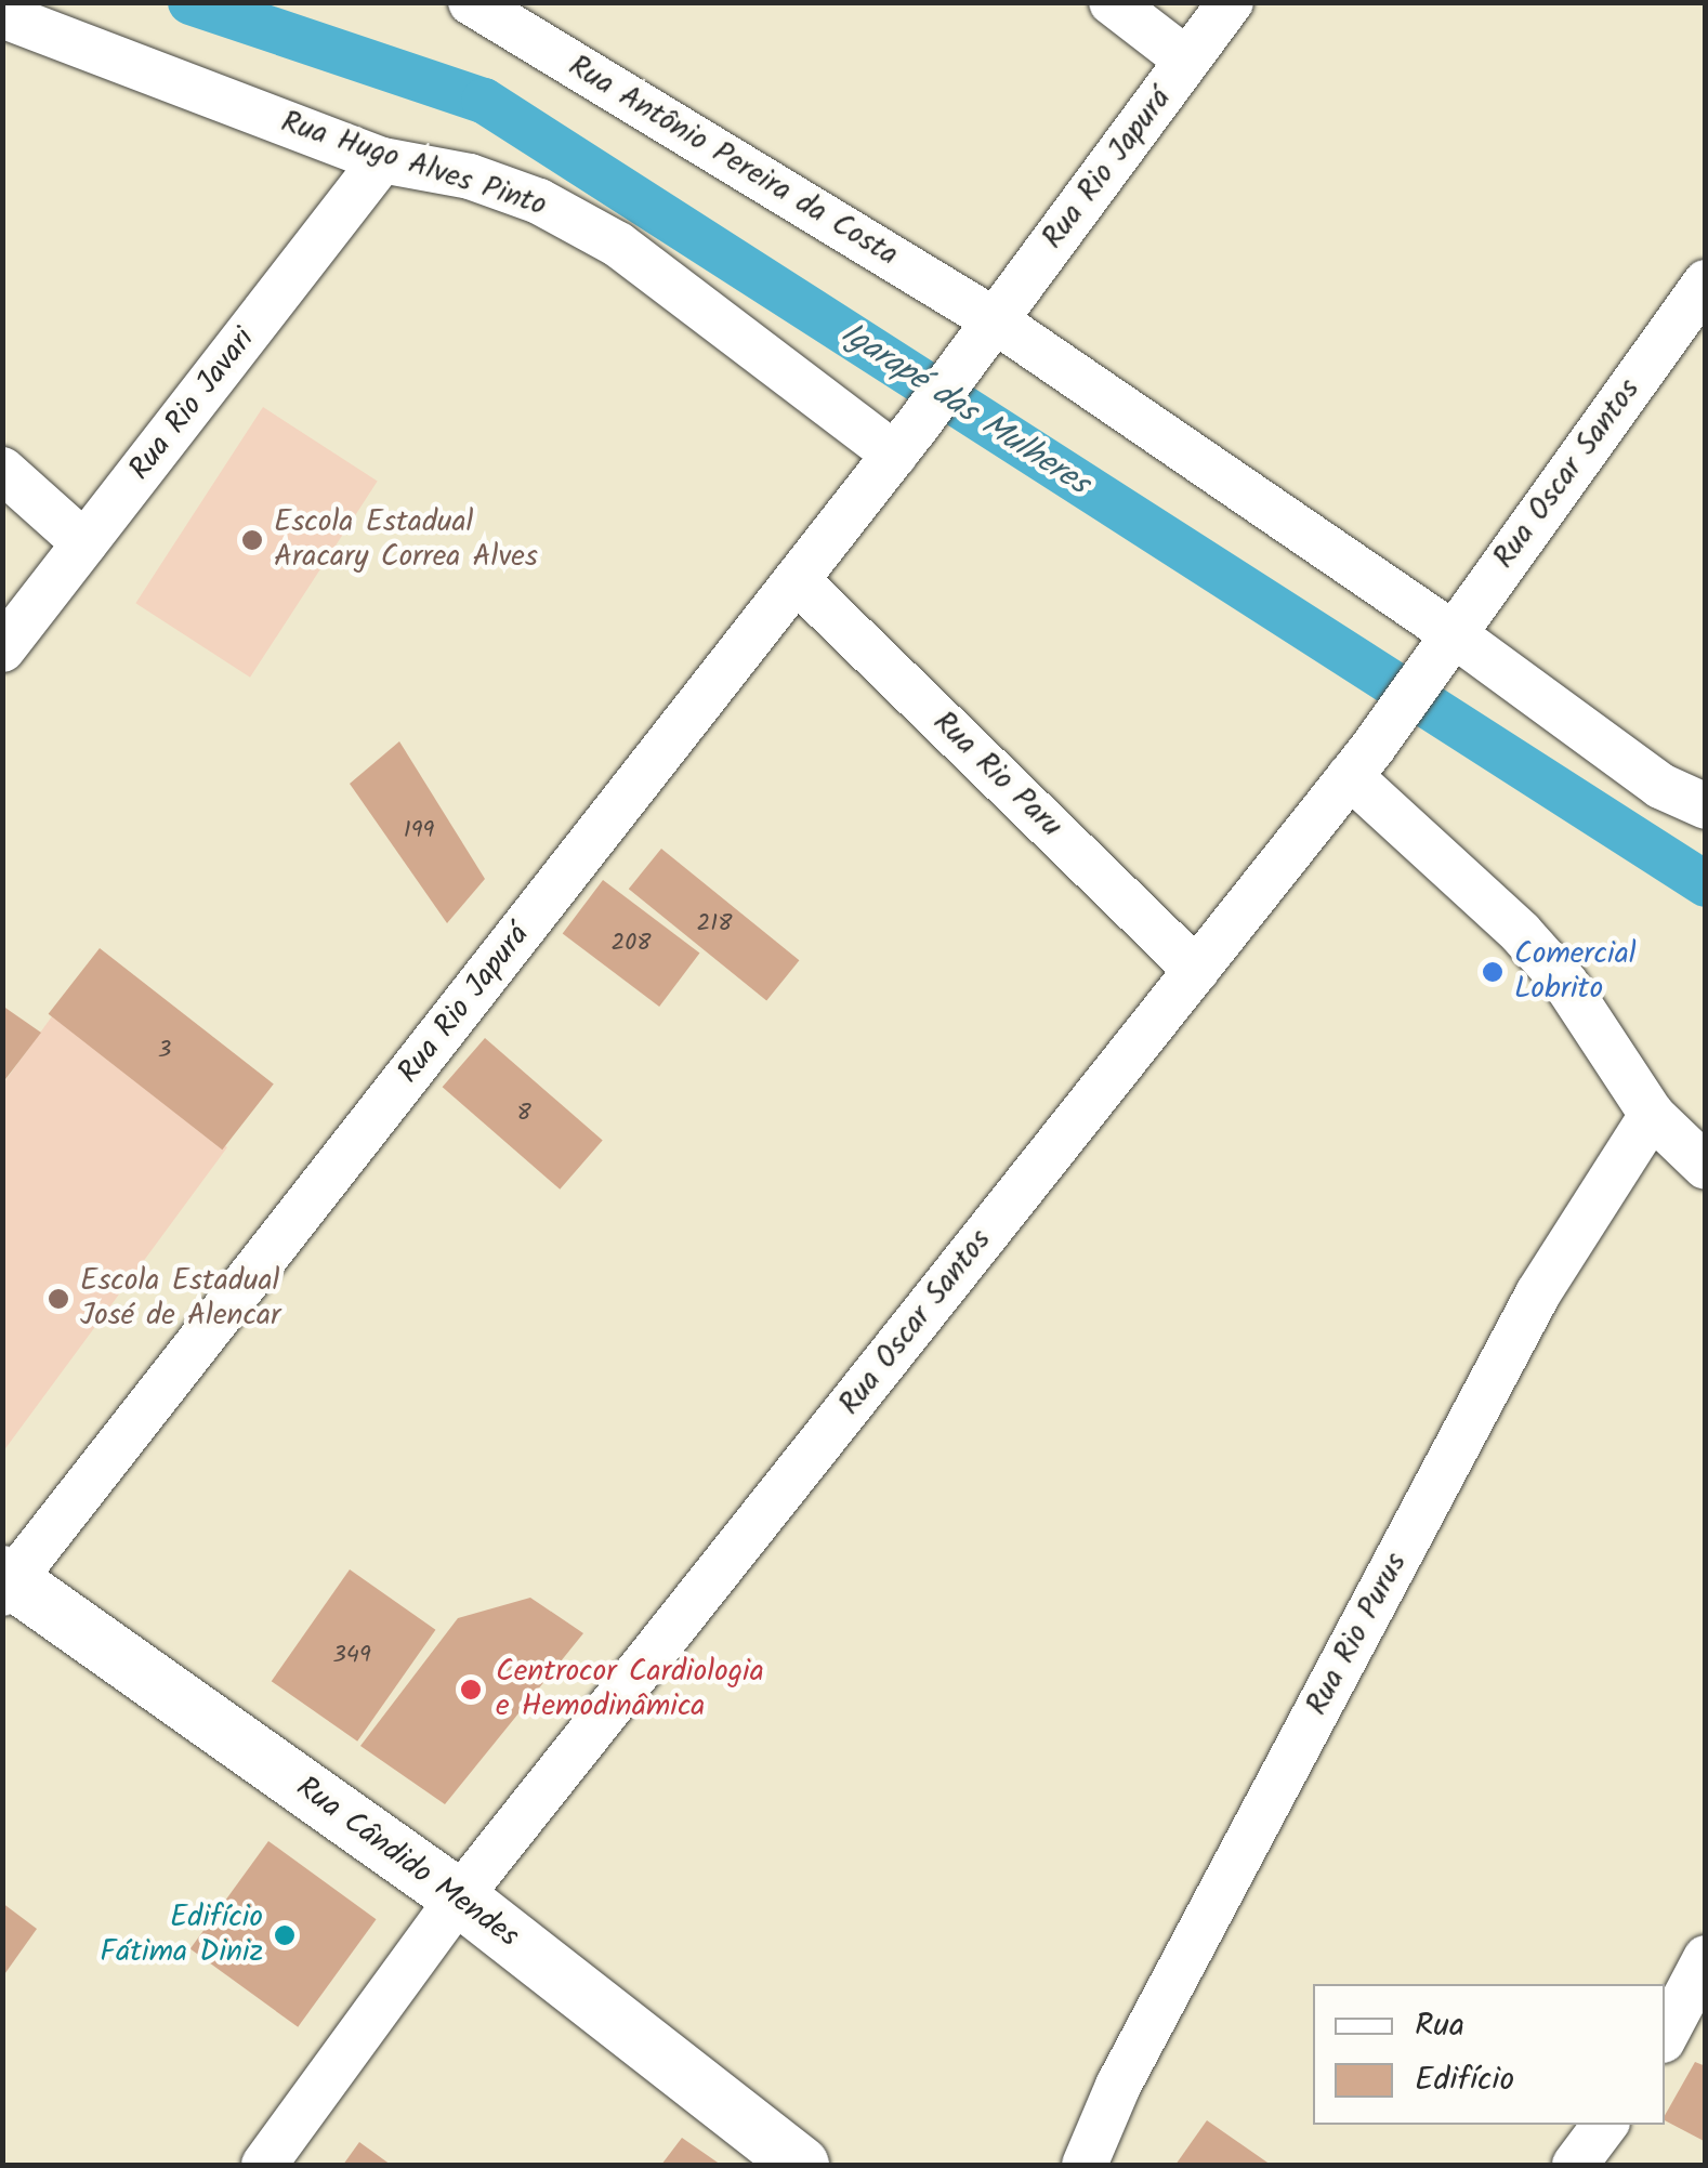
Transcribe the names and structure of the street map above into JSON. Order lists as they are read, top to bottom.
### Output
{
  "streets": {
    "street": [
      "Rua Antônio Pereira da Costa",
      "Rua Hugo Alves Pinto",
      "Rua Rio Japurá",
      "Rua Rio Javari",
      "Rua Oscar Santos",
      "Rua Rio Paru",
      "Rua Rio Purus",
      "Rua Cândido Mendes"
    ]
  },
  "crossings": [
    ["Rua Antônio Pereira da Costa", "Rua Rio Japurá"],
    ["Rua Antônio Pereira da Costa", "Rua Oscar Santos"],
    ["Rua Hugo Alves Pinto", "Rua Rio Japurá"],
    ["Rua Hugo Alves Pinto", "Rua Rio Javari"],
    ["Rua Rio Japurá", "Rua Rio Paru"],
    ["Rua Rio Japurá", "Rua Cândido Mendes"],
    ["Rua Oscar Santos", "Rua Rio Paru"],
    ["Rua Oscar Santos", "Rua Cândido Mendes"]
  ],
  "water": ["Igarapé das Mulheres"],
  "places": [
    "Escola Estadual Aracary Correa Alves",
    "Comercial Lobrito",
    "Escola Estadual José de Alencar",
    "Centrocor Cardiologia e Hemodinâmica",
    "Edifício Fátima Diniz"
  ],
  "house_numbers": [
    "199",
    "218",
    "208",
    "3",
    "8",
    "349"
  ],
  "legend": ["Rua", "Edifício"]
}
